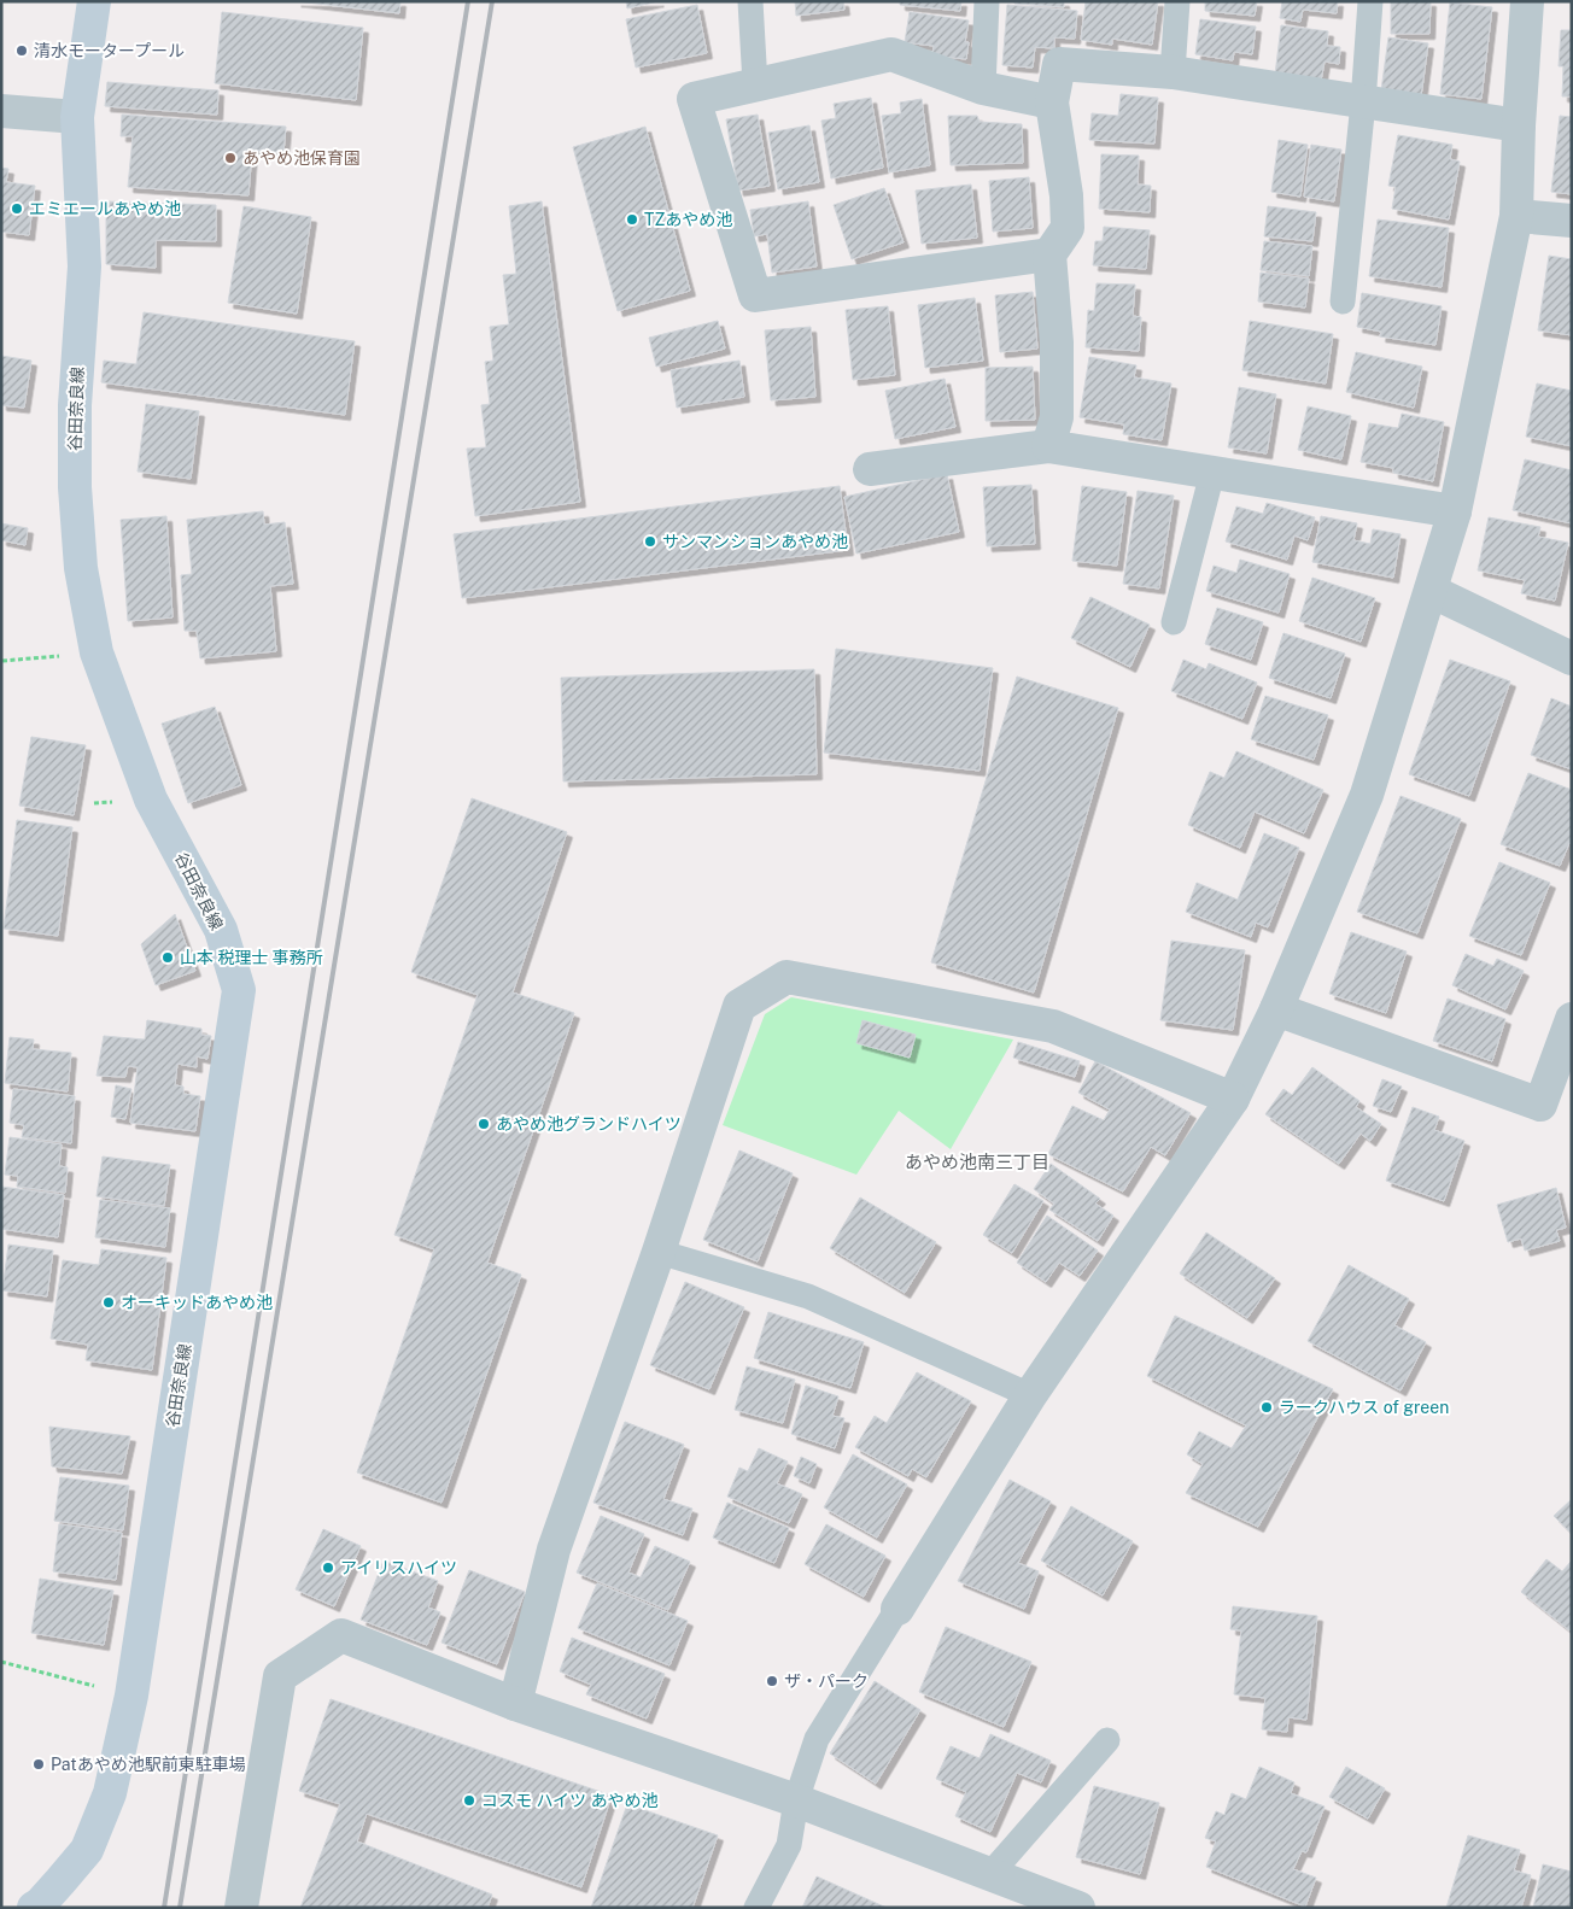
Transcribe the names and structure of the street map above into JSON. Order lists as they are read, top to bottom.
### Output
{
  "streets": {
    "main road": ["谷田奈良線"]
  },
  "districts": ["あやめ池南三丁目"],
  "places": [
    "清水モータープール",
    "あやめ池保育園",
    "エミエールあやめ池",
    "TZあやめ池",
    "サンマンションあやめ池",
    "山本 税理士 事務所",
    "あやめ池グランドハイツ",
    "オーキッドあやめ池",
    "ラークハウス of green",
    "アイリスハイツ",
    "ザ・パーク",
    "Patあやめ池駅前東駐車場",
    "コスモ ハイツ あやめ池"
  ]
}
